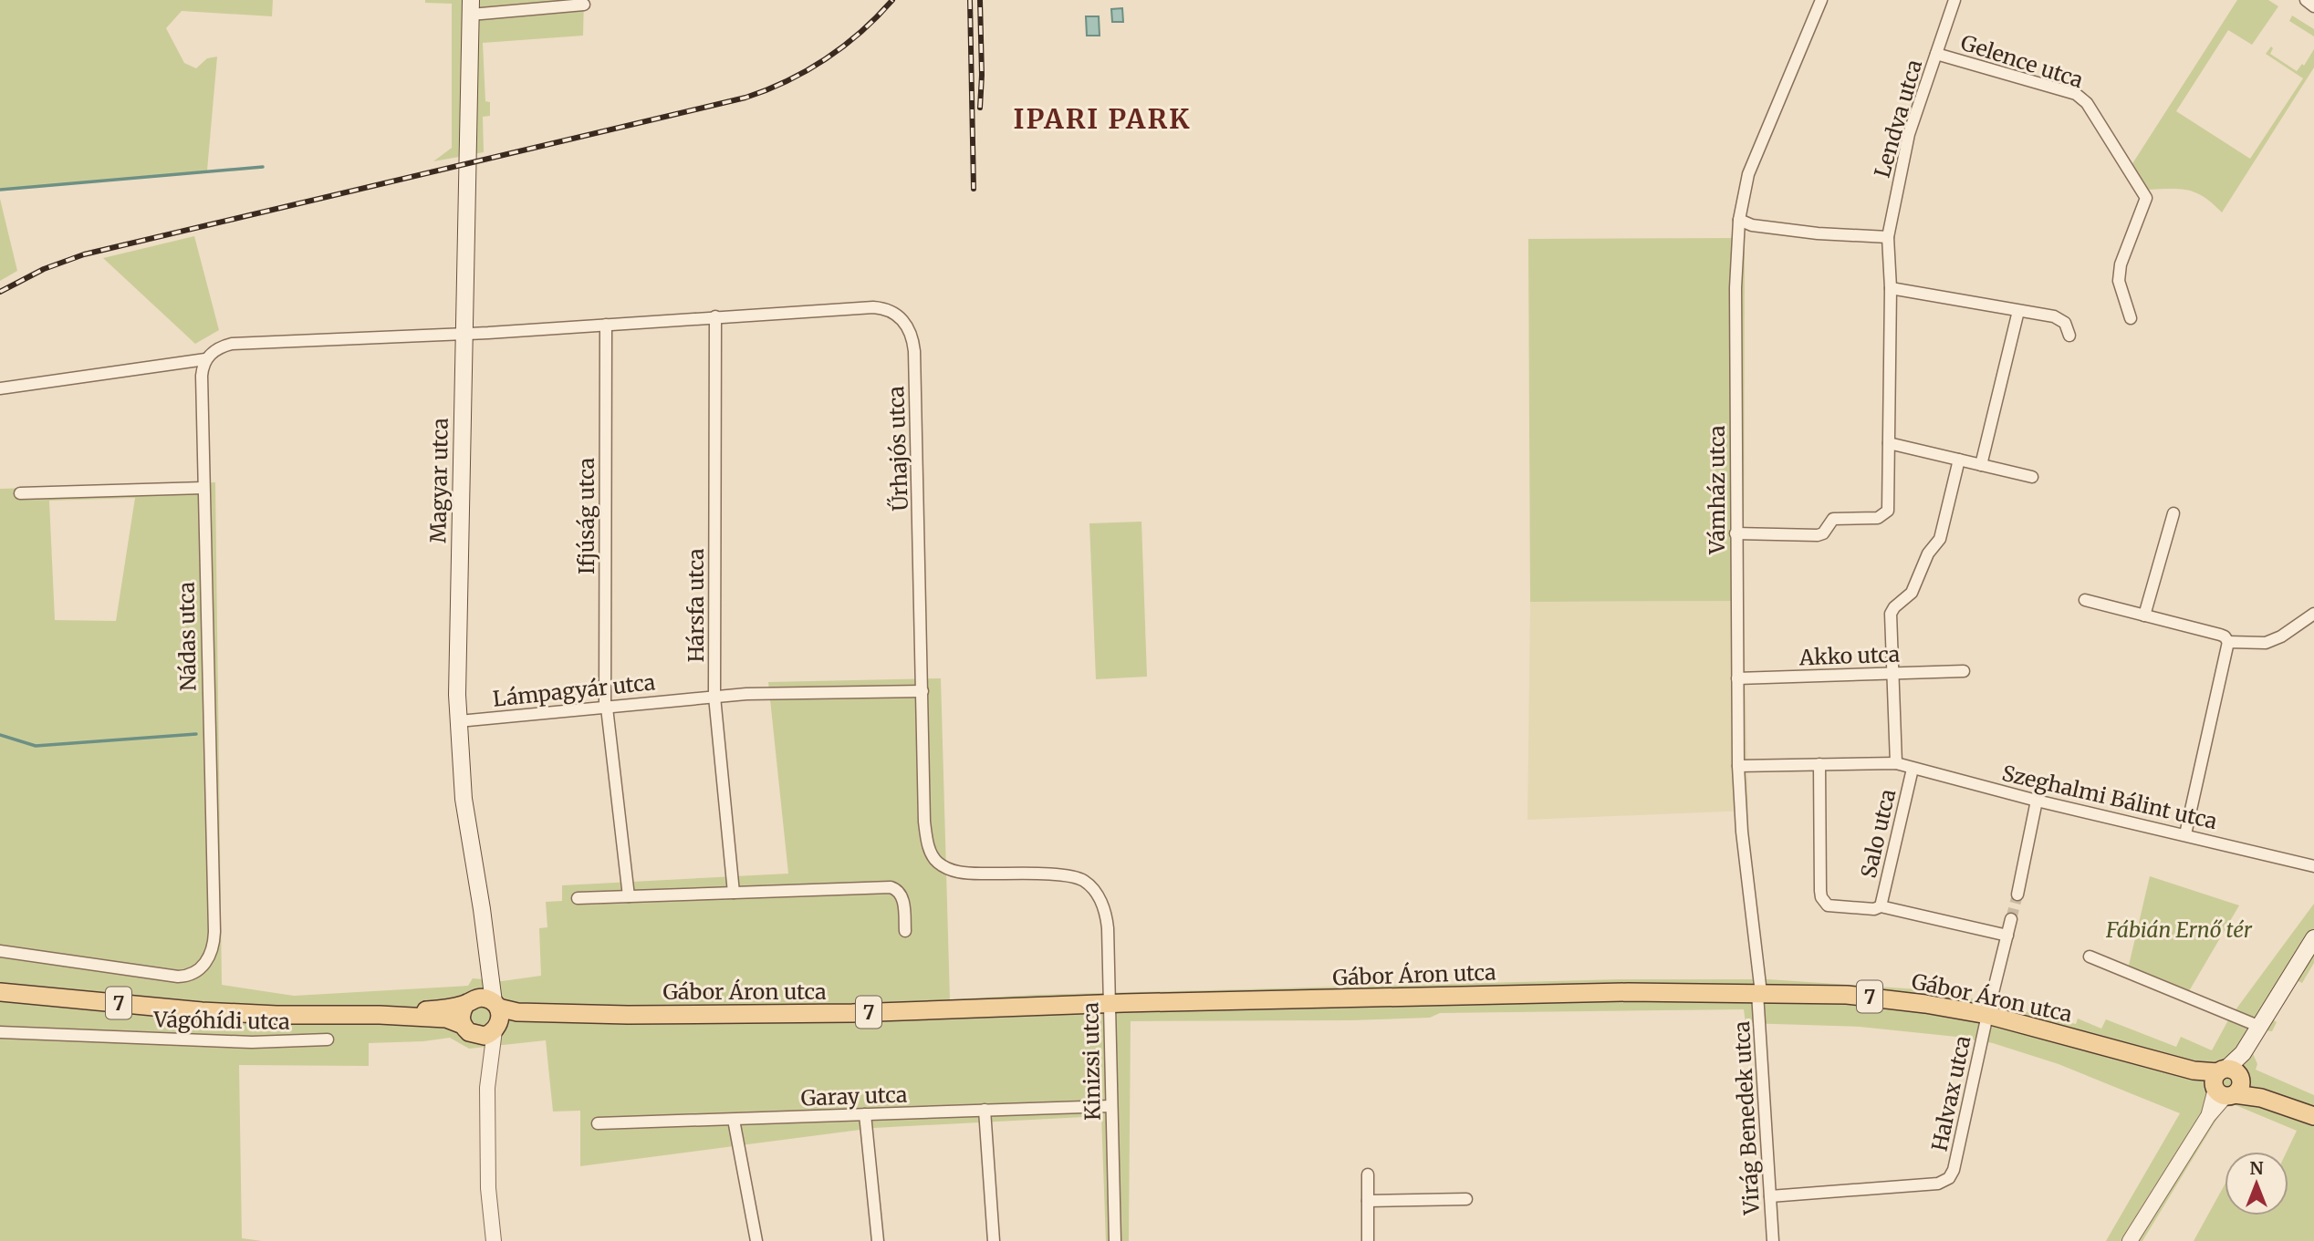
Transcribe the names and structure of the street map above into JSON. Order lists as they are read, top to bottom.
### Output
{
  "streets": {
    "main road": ["Magyar utca", "Gábor Áron utca", "7"],
    "street": [
      "Gelence utca",
      "Lendva utca",
      "Űrhajós utca",
      "Vámház utca",
      "Ifjúság utca",
      "Hársfa utca",
      "Nádas utca",
      "Akko utca",
      "Lámpagyár utca",
      "Szeghalmi Bálint utca",
      "Salo utca",
      "Vágóhídi utca",
      "Kinizsi utca",
      "Halvax utca",
      "Garay utca",
      "Virág Benedek utca"
    ]
  },
  "crossings": [
    ["Gelence utca", "Lendva utca"],
    ["Lendva utca", "Vámház utca"],
    ["Űrhajós utca", "Magyar utca"],
    ["Űrhajós utca", "Ifjúság utca"],
    ["Űrhajós utca", "Hársfa utca"],
    ["Űrhajós utca", "Lámpagyár utca"],
    ["Űrhajós utca", "Kinizsi utca"],
    ["Magyar utca", "Lámpagyár utca"],
    ["Magyar utca", "Gábor Áron utca"],
    ["Magyar utca", "7"],
    ["Vámház utca", "Akko utca"],
    ["Vámház utca", "Szeghalmi Bálint utca"],
    ["Vámház utca", "Gábor Áron utca"],
    ["Vámház utca", "Virág Benedek utca"],
    ["Ifjúság utca", "Lámpagyár utca"],
    ["Hársfa utca", "Lámpagyár utca"],
    ["Szeghalmi Bálint utca", "Salo utca"],
    ["Gábor Áron utca", "7"],
    ["Gábor Áron utca", "Kinizsi utca"],
    ["Gábor Áron utca", "Halvax utca"],
    ["Gábor Áron utca", "Virág Benedek utca"],
    ["Kinizsi utca", "Garay utca"],
    ["Halvax utca", "Virág Benedek utca"]
  ],
  "districts": ["IPARI PARK"],
  "parks": ["Fábián Ernő tér"],
  "north": "top"
}
